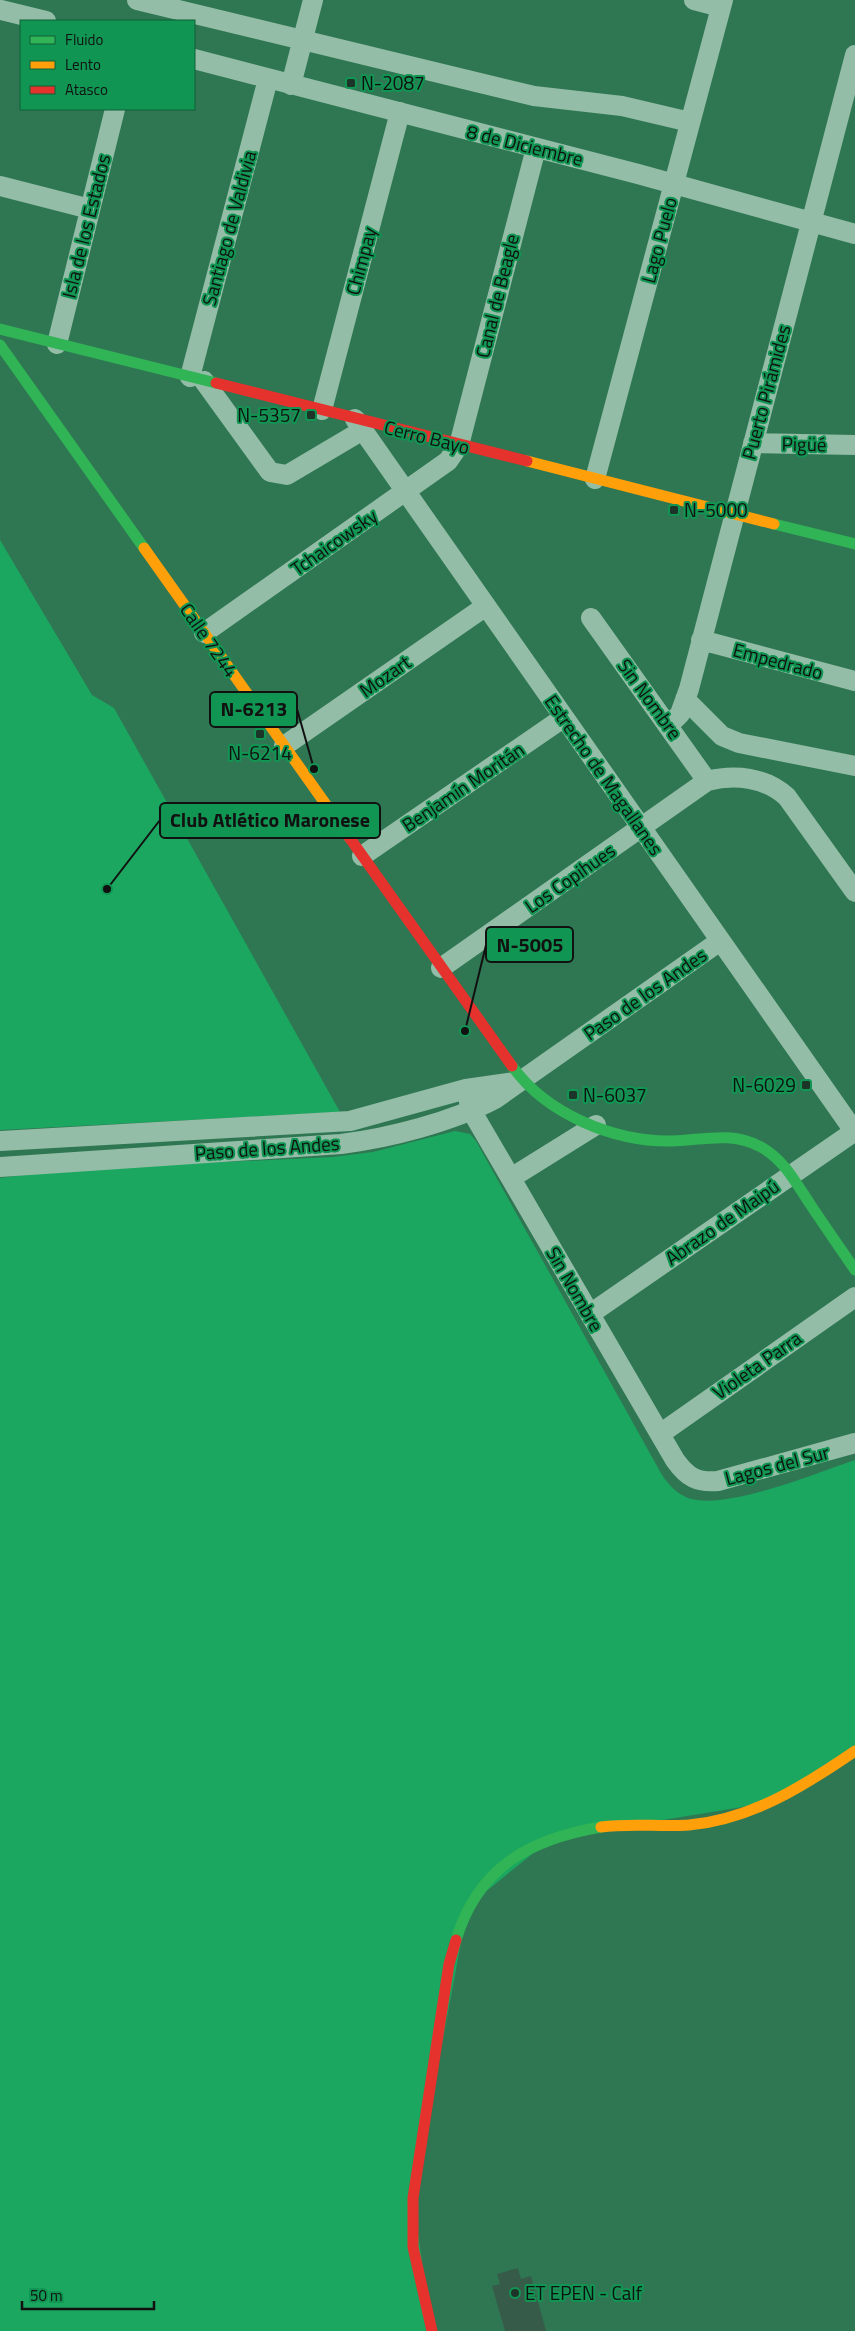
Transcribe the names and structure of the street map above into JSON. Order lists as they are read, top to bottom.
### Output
{
  "streets": {
    "street": [
      "8 de Diciembre",
      "Isla de los Estados",
      "Santiago de Valdivia",
      "Lago Puelo",
      "Chimpay",
      "Canal de Beagle",
      "Puerto Pirámides",
      "Cerro Bayo",
      "Pigüé",
      "Tchaicowsky",
      "Calle 7244",
      "Empedrado",
      "Mozart",
      "Sin Nombre",
      "Estrecho de Magallanes",
      "Benjamín Moritán",
      "Los Copihues",
      "Paso de los Andes",
      "Abrazo de Maipú",
      "Violeta Parra",
      "Lagos del Sur"
    ]
  },
  "crossings": [
    ["8 de Diciembre", "Santiago de Valdivia"],
    ["8 de Diciembre", "Lago Puelo"],
    ["8 de Diciembre", "Chimpay"],
    ["8 de Diciembre", "Canal de Beagle"],
    ["8 de Diciembre", "Puerto Pirámides"],
    ["Isla de los Estados", "Cerro Bayo"],
    ["Santiago de Valdivia", "Cerro Bayo"],
    ["Lago Puelo", "Cerro Bayo"],
    ["Chimpay", "Cerro Bayo"],
    ["Canal de Beagle", "Cerro Bayo"],
    ["Canal de Beagle", "Tchaicowsky"],
    ["Puerto Pirámides", "Cerro Bayo"],
    ["Puerto Pirámides", "Pigüé"],
    ["Puerto Pirámides", "Empedrado"],
    ["Puerto Pirámides", "Sin Nombre"],
    ["Cerro Bayo", "Tchaicowsky"],
    ["Cerro Bayo", "Estrecho de Magallanes"],
    ["Tchaicowsky", "Calle 7244"],
    ["Tchaicowsky", "Estrecho de Magallanes"],
    ["Calle 7244", "Mozart"],
    ["Calle 7244", "Benjamín Moritán"],
    ["Calle 7244", "Los Copihues"],
    ["Calle 7244", "Paso de los Andes"],
    ["Mozart", "Estrecho de Magallanes"],
    ["Sin Nombre", "Los Copihues"],
    ["Sin Nombre", "Paso de los Andes"],
    ["Sin Nombre", "Abrazo de Maipú"],
    ["Sin Nombre", "Violeta Parra"],
    ["Sin Nombre", "Lagos del Sur"],
    ["Estrecho de Magallanes", "Benjamín Moritán"],
    ["Estrecho de Magallanes", "Los Copihues"],
    ["Estrecho de Magallanes", "Paso de los Andes"],
    ["Estrecho de Magallanes", "Abrazo de Maipú"]
  ],
  "places": {
    "transit": [
      "N-2087",
      "N-5357",
      "N-5000",
      "N-6214",
      "N-6029",
      "N-6037"
    ],
    "other": [
      "N-6213",
      "Club Atlético Maronese",
      "N-5005",
      "ET EPEN - Calf"
    ]
  },
  "legend": ["Fluido", "Lento", "Atasco"],
  "scale_bar": "50 m"
}
